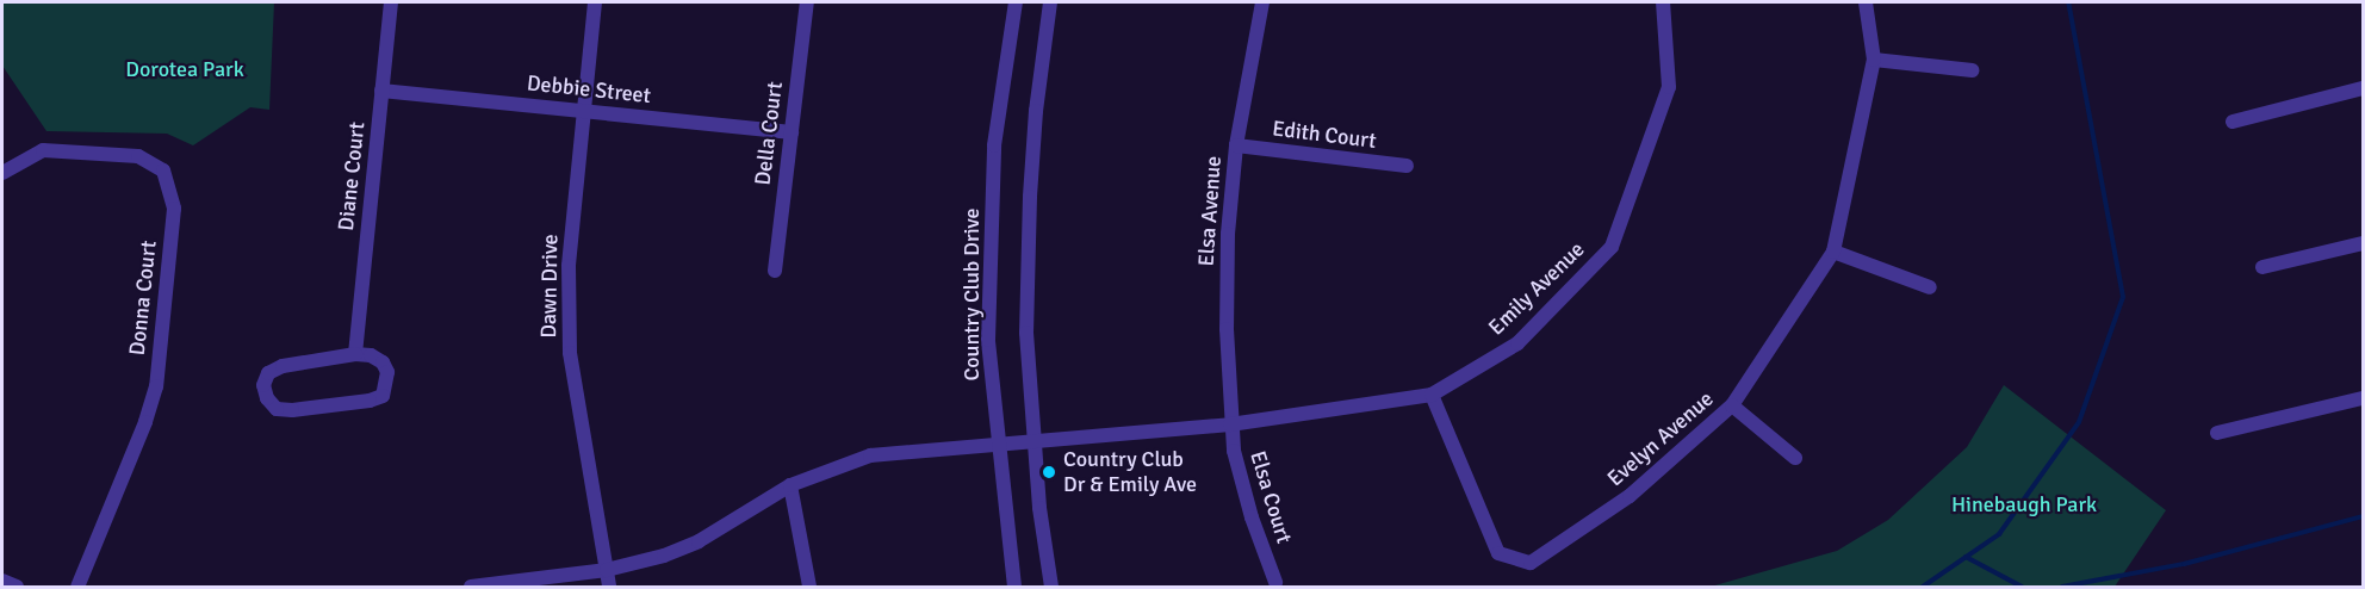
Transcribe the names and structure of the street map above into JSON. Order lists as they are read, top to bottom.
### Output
{
  "streets": {
    "street": [
      "Debbie Street",
      "Della Court",
      "Edith Court",
      "Diane Court",
      "Elsa Avenue",
      "Dawn Drive",
      "Emily Avenue",
      "Country Club Drive",
      "Donna Court",
      "Evelyn Avenue",
      "Elsa Court"
    ]
  },
  "crossings": [
    ["Debbie Street", "Della Court"],
    ["Debbie Street", "Diane Court"],
    ["Debbie Street", "Dawn Drive"],
    ["Edith Court", "Elsa Avenue"],
    ["Elsa Avenue", "Emily Avenue"],
    ["Elsa Avenue", "Elsa Court"],
    ["Dawn Drive", "Emily Avenue"],
    ["Emily Avenue", "Country Club Drive"],
    ["Emily Avenue", "Evelyn Avenue"],
    ["Emily Avenue", "Elsa Court"]
  ],
  "parks": ["Dorotea Park", "Hinebaugh Park"],
  "places": ["Country Club Dr & Emily Ave"]
}
